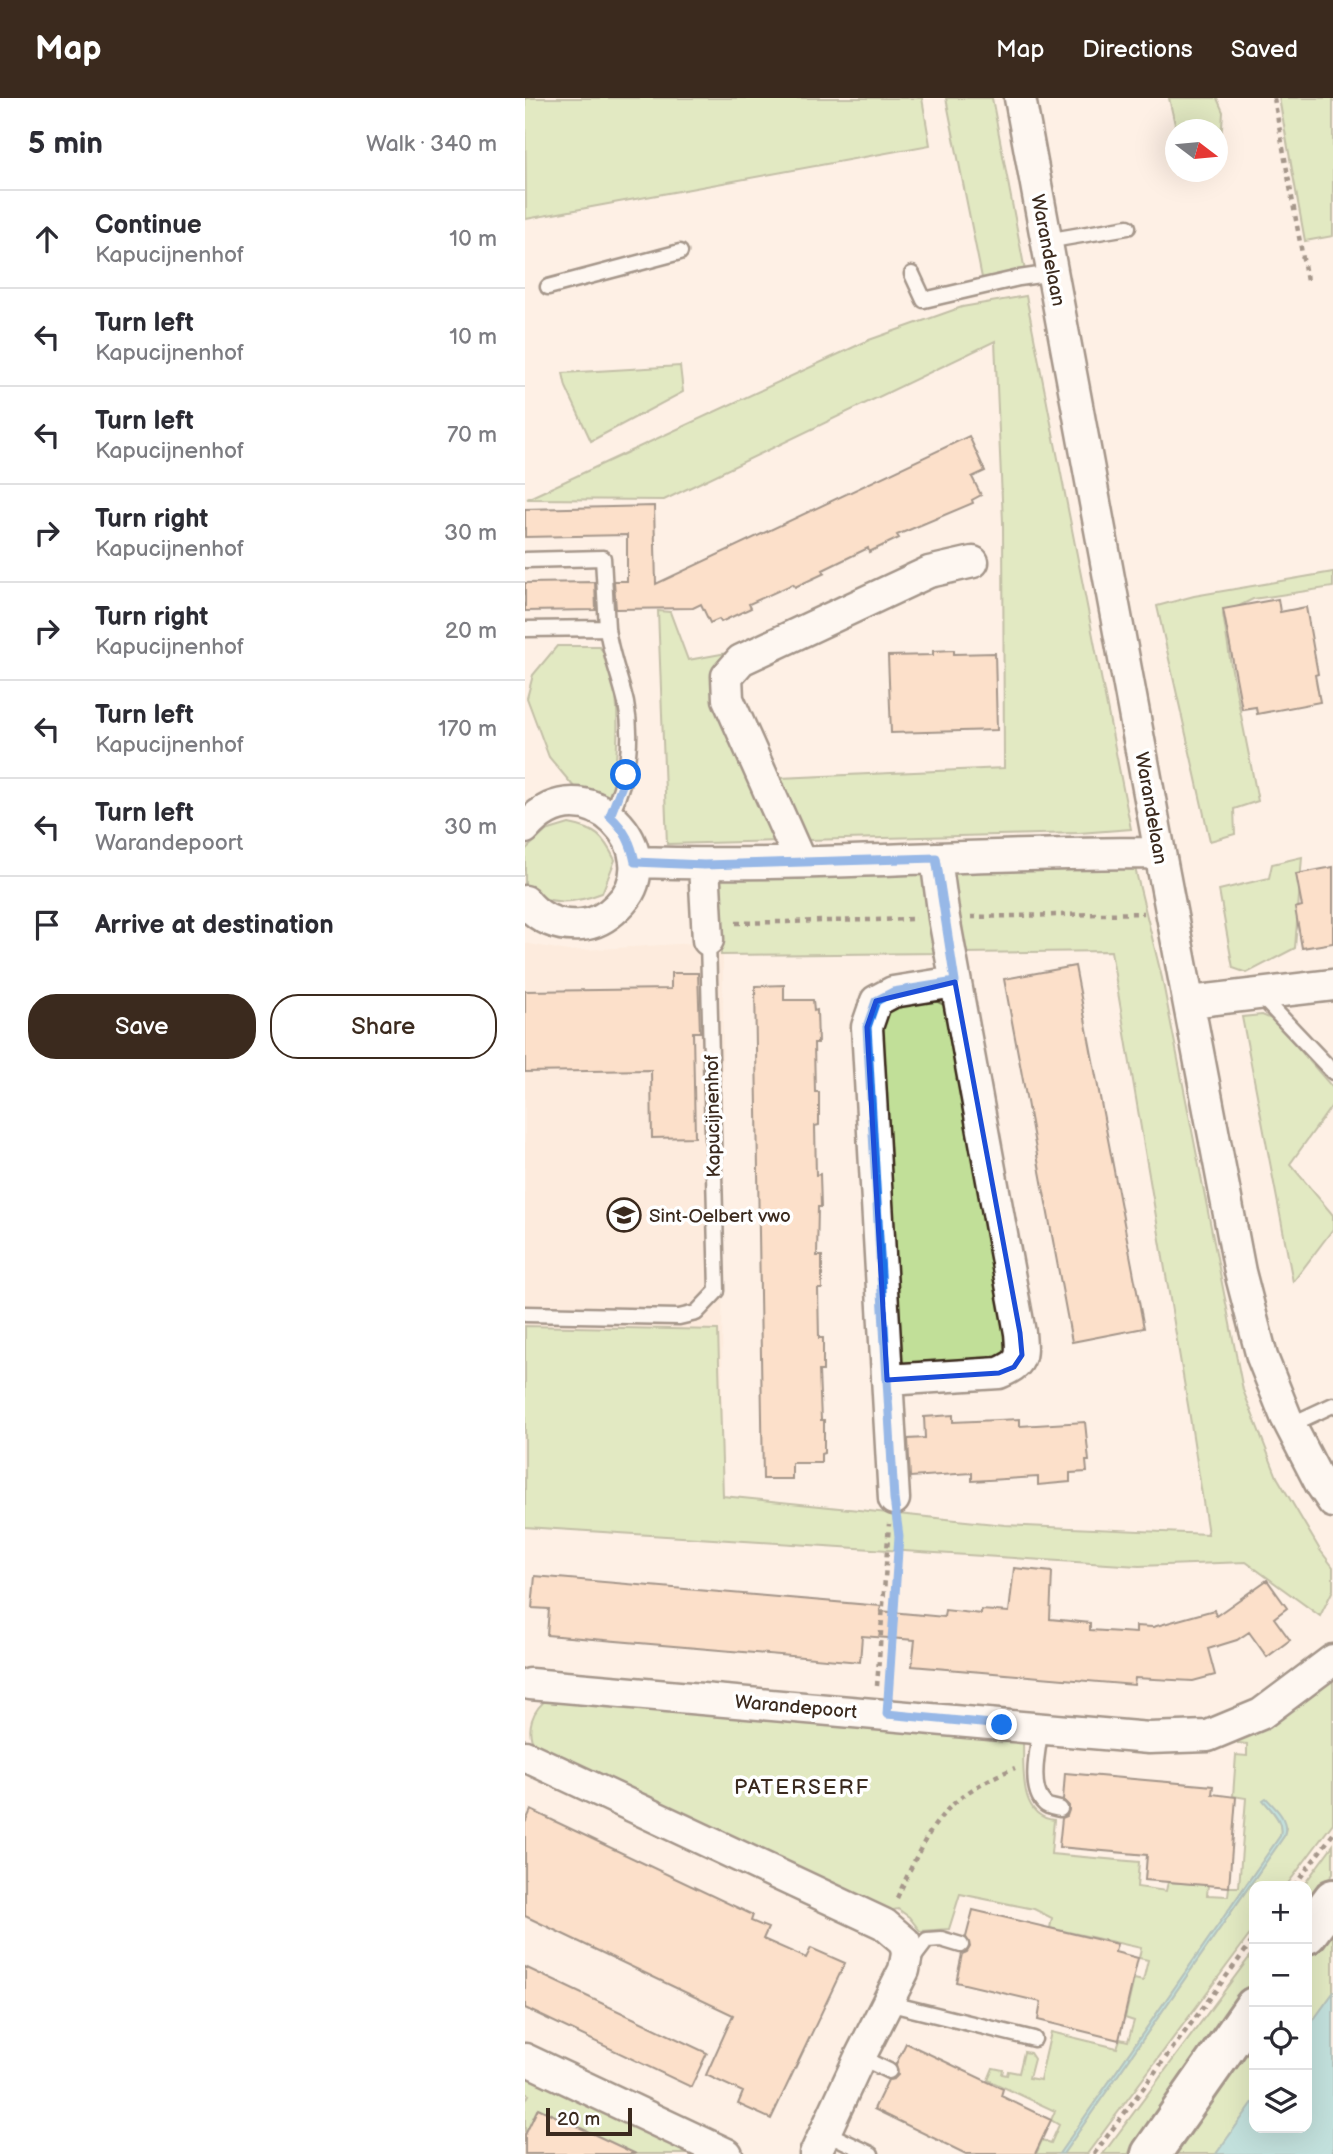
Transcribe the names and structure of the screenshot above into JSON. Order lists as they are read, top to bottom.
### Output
{
  "streets": {
    "street": ["Warandelaan", "Kapucijnenhof", "Warandepoort"]
  },
  "districts": ["PATERSERF"],
  "places": {
    "school or university": ["Sint-Oelbert vwo"]
  },
  "scale_bar": "20 m",
  "north": "right",
  "page": {
    "header": "Map",
    "nav": ["Map", "Directions", "Saved"],
    "heading": ["5 min", "Walk · 340 m"],
    "list": [
      ["Continue", "Kapucijnenhof", "10 m"],
      ["Turn left", "Kapucijnenhof", "10 m"],
      ["Turn left", "Kapucijnenhof", "70 m"],
      ["Turn right", "Kapucijnenhof", "30 m"],
      ["Turn right", "Kapucijnenhof", "20 m"],
      ["Turn left", "Kapucijnenhof", "170 m"],
      ["Turn left", "Warandepoort", "30 m"],
      "Arrive at destination"
    ],
    "buttons": ["Save", "Share"],
    "map_buttons": ["+", "−"],
    "scale": "20 m"
  }
}
